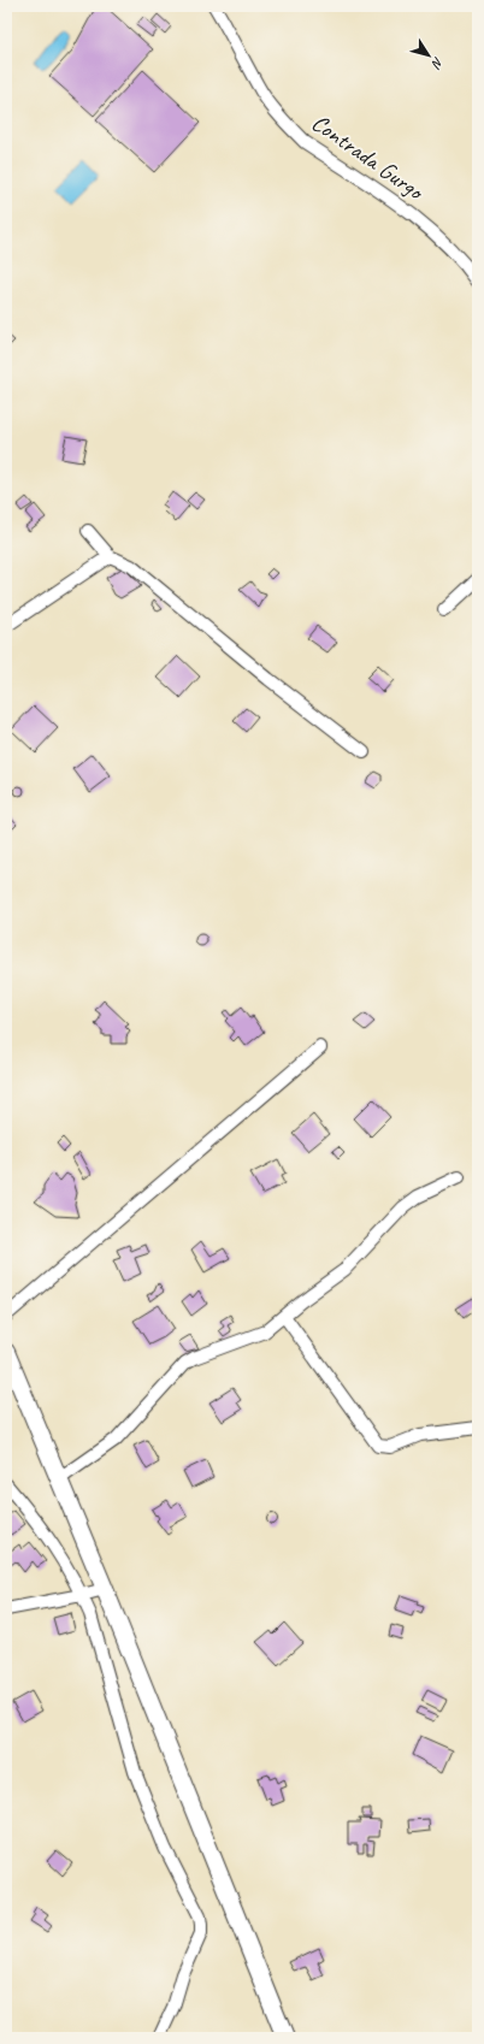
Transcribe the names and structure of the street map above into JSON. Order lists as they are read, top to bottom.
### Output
{
  "streets": {
    "street": ["Contrada Gurgo"]
  },
  "north": "bottom right"
}
